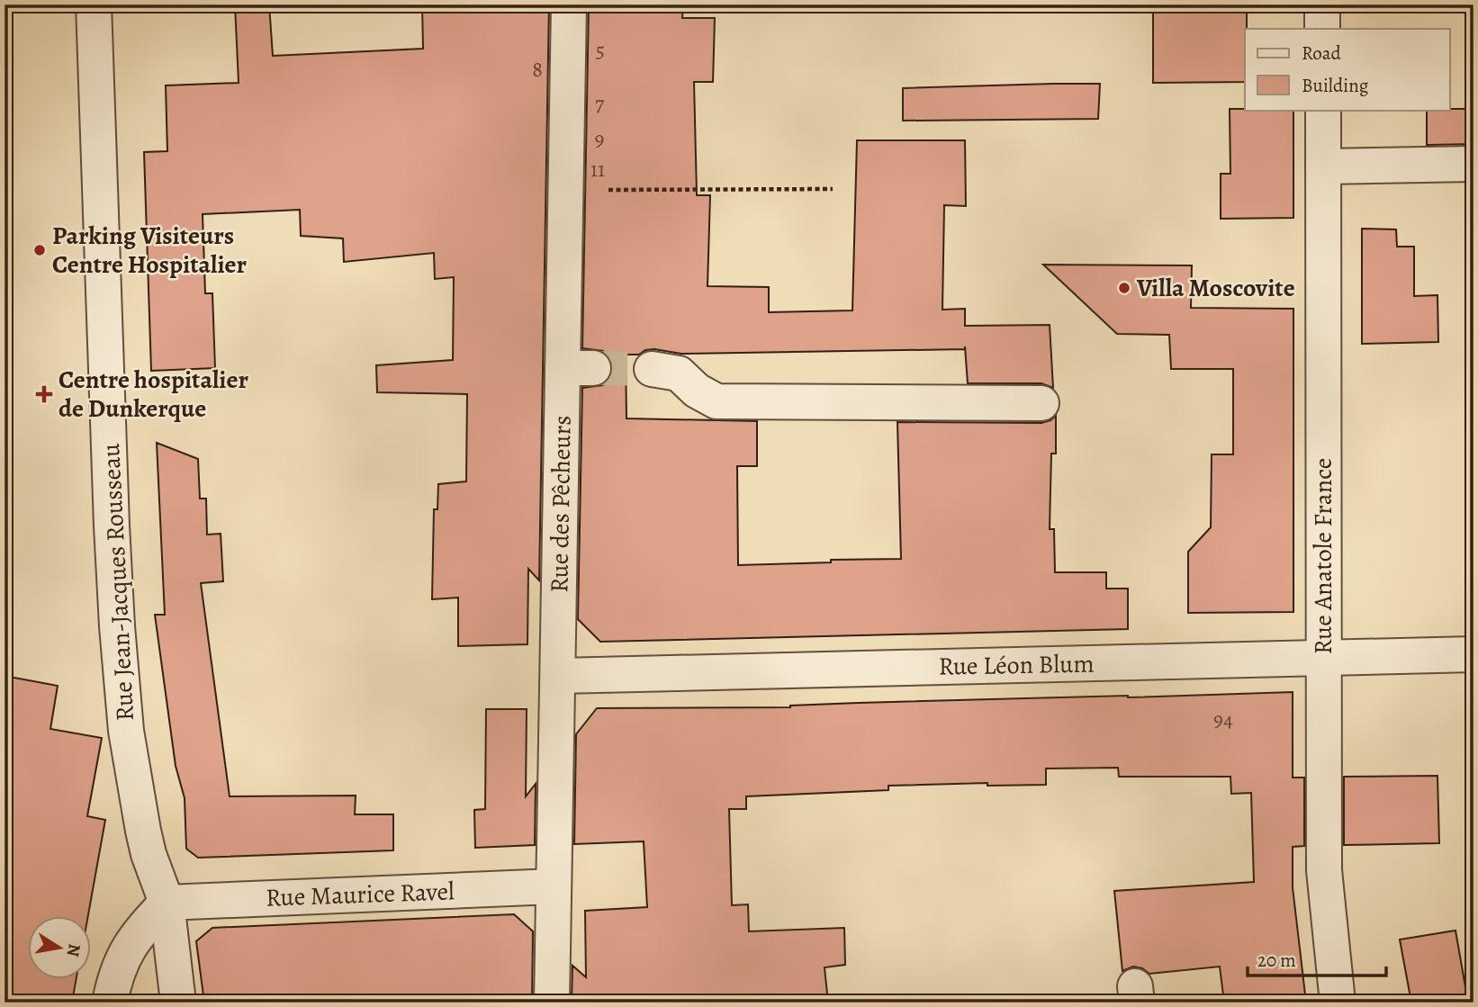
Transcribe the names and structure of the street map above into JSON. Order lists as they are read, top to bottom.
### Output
{
  "streets": {
    "street": [
      "Rue des Pêcheurs",
      "Rue Anatole France",
      "Rue Jean-Jacques Rousseau",
      "Rue Léon Blum",
      "Rue Maurice Ravel"
    ]
  },
  "crossings": [
    ["Rue des Pêcheurs", "Rue Léon Blum"],
    ["Rue des Pêcheurs", "Rue Maurice Ravel"],
    ["Rue Anatole France", "Rue Léon Blum"],
    ["Rue Jean-Jacques Rousseau", "Rue Maurice Ravel"]
  ],
  "places": {
    "other": ["Parking Visiteurs Centre Hospitalier", "Villa Moscovite"],
    "health": ["Centre hospitalier de Dunkerque"]
  },
  "house_numbers": [
    "5",
    "8",
    "7",
    "9",
    "11",
    "94"
  ],
  "legend": ["Road", "Building"],
  "scale_bar": "20 m",
  "north": "right"
}
